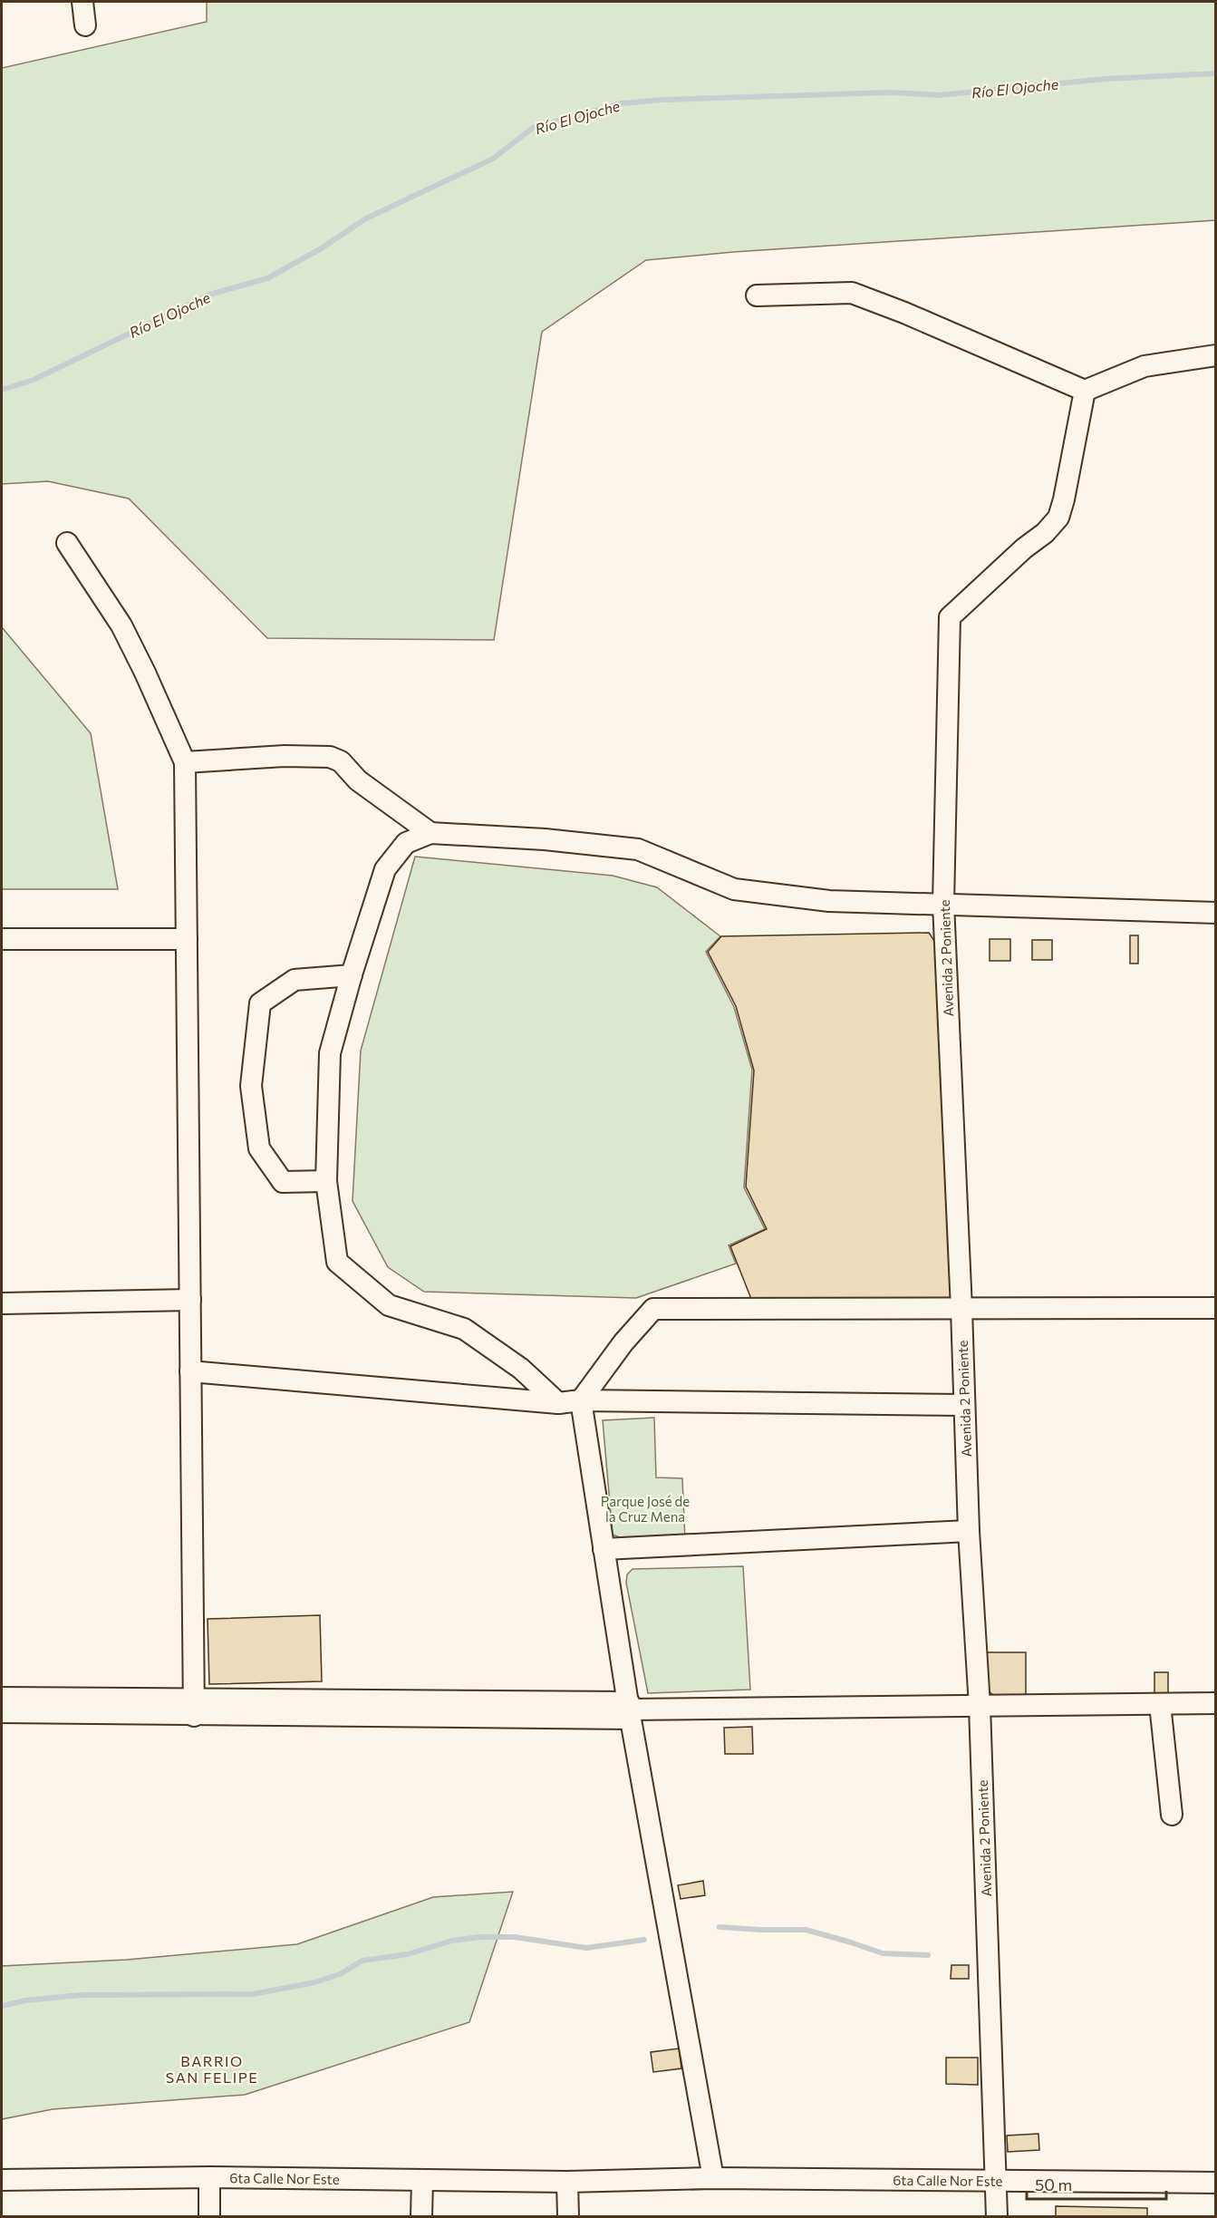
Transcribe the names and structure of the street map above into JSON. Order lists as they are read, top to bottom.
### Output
{
  "streets": {
    "street": ["Avenida 2 Poniente", "6ta Calle Nor Este"]
  },
  "crossings": [
    ["Avenida 2 Poniente", "6ta Calle Nor Este"]
  ],
  "districts": ["BARRIO SAN FELIPE"],
  "water": ["Río El Ojoche"],
  "parks": ["Parque José de la Cruz Mena"],
  "scale_bar": "50 m"
}
